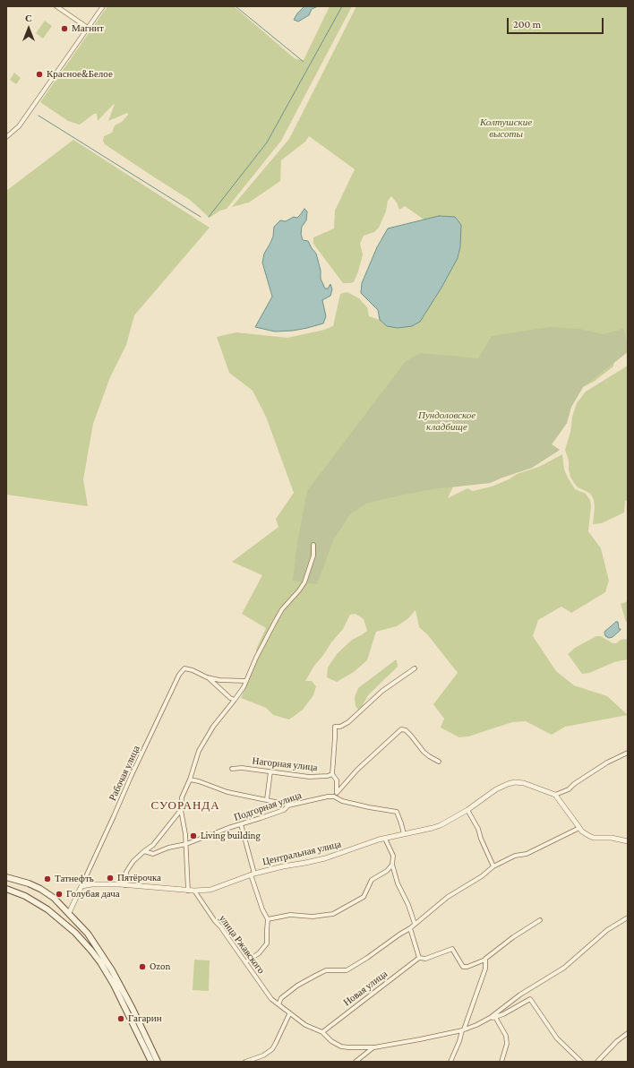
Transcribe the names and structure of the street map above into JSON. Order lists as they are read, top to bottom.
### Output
{
  "streets": {
    "street": [
      "Нагорная улица",
      "Рабочая улица",
      "Подгорная улица",
      "Центральная улица",
      "улица Ржавского",
      "Новая улица"
    ]
  },
  "crossings": [
    ["Рабочая улица", "Центральная улица"],
    ["Центральная улица", "улица Ржавского"],
    ["улица Ржавского", "Новая улица"]
  ],
  "districts": ["СУОРАНДА"],
  "parks": ["Колтушские высоты", "Пундоловское кладбище"],
  "places": [
    "Магнит",
    "Красное&Белое",
    "Living building",
    "Пятёрочка",
    "Татнефть",
    "Голубая дача",
    "Ozon",
    "Гагарин"
  ],
  "scale_bar": "200 m",
  "north": "top"
}
